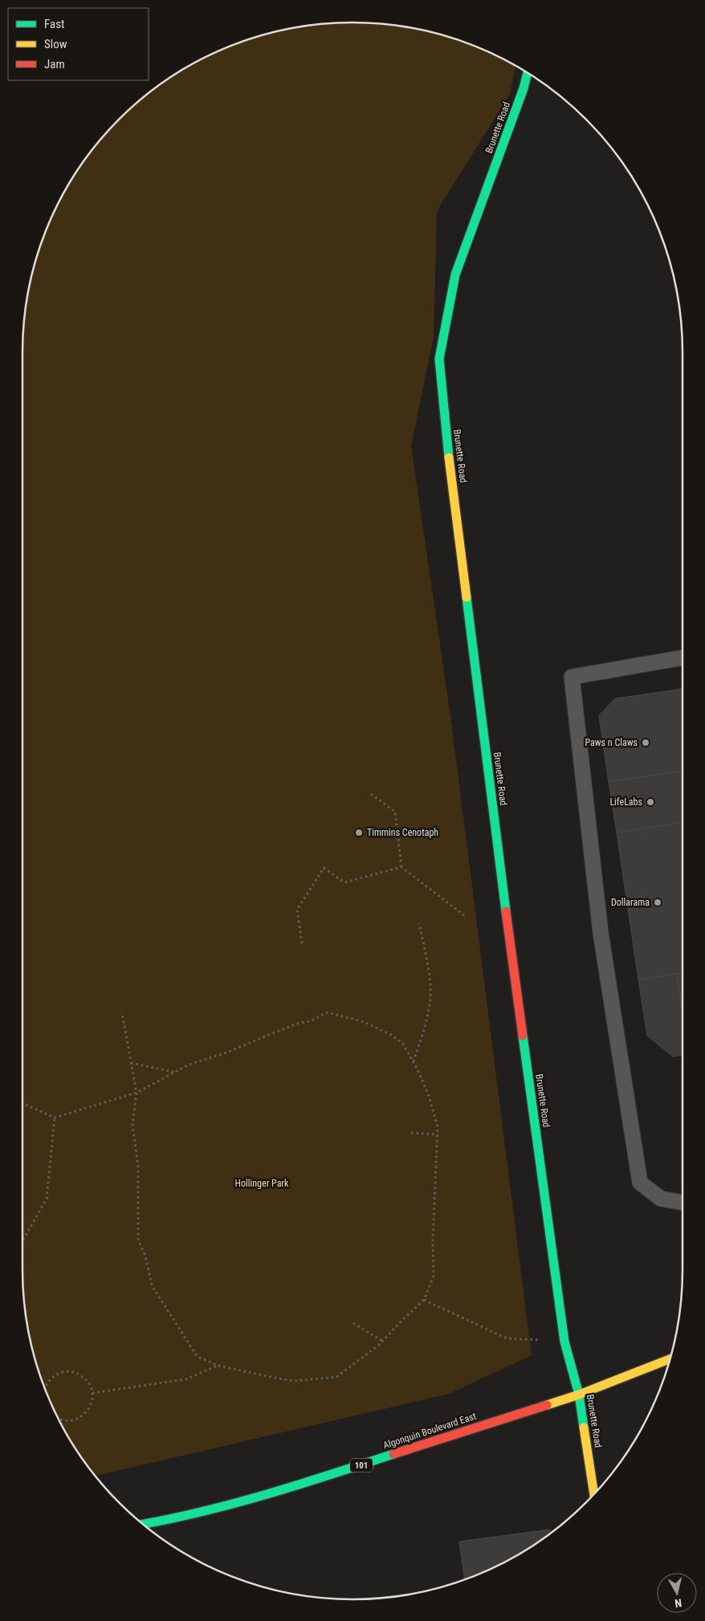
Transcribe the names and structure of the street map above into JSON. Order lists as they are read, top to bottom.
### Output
{
  "streets": {
    "street": ["Brunette Road", "Algonquin Boulevard East", "101"]
  },
  "crossings": [
    ["Brunette Road", "Algonquin Boulevard East"]
  ],
  "parks": ["Hollinger Park"],
  "places": [
    "Paws n Claws",
    "LifeLabs",
    "Timmins Cenotaph",
    "Dollarama"
  ],
  "legend": ["Fast", "Slow", "Jam"],
  "north": "bottom"
}
